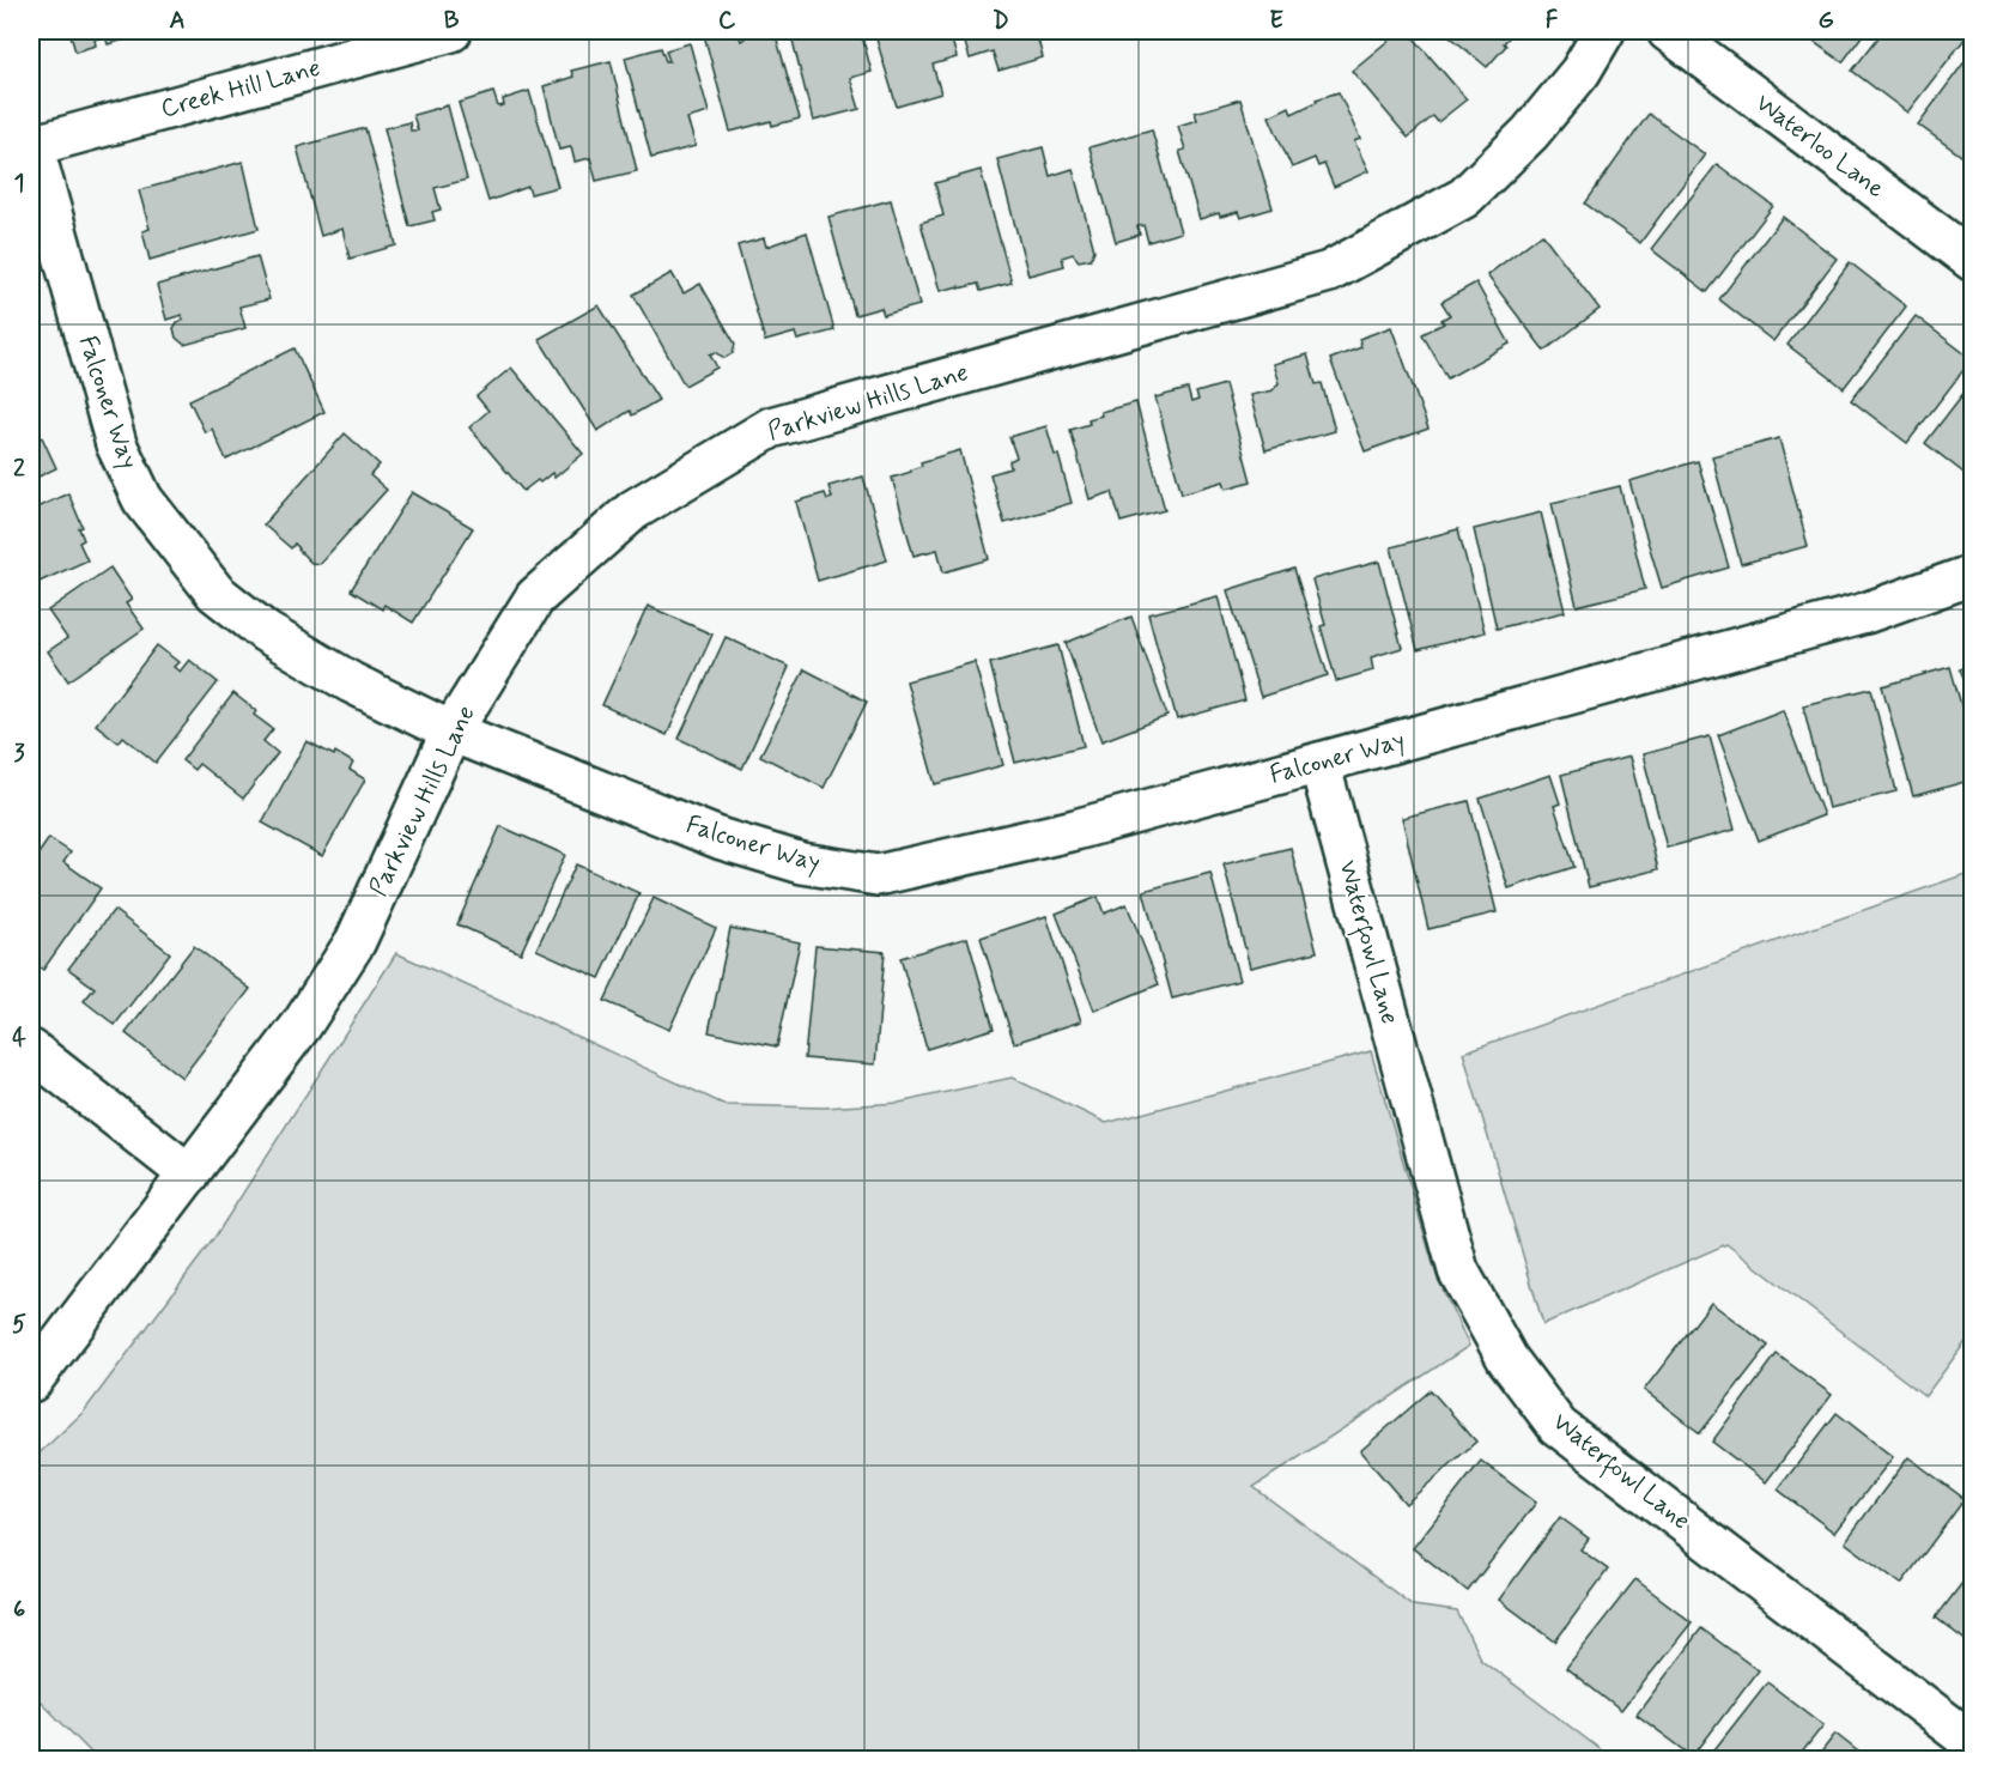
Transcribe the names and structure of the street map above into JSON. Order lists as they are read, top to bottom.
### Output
{
  "streets": {
    "street": [
      "Creek Hill Lane",
      "Waterloo Lane",
      "Falconer Way",
      "Parkview Hills Lane",
      "Waterfowl Lane"
    ]
  },
  "crossings": [
    ["Creek Hill Lane", "Falconer Way"],
    ["Falconer Way", "Parkview Hills Lane"],
    ["Falconer Way", "Waterfowl Lane"]
  ],
  "grid": {
    "columns": [
      "A",
      "B",
      "C",
      "D",
      "E",
      "F",
      "G"
    ],
    "rows": [
      "1",
      "2",
      "3",
      "4",
      "5",
      "6"
    ]
  }
}
